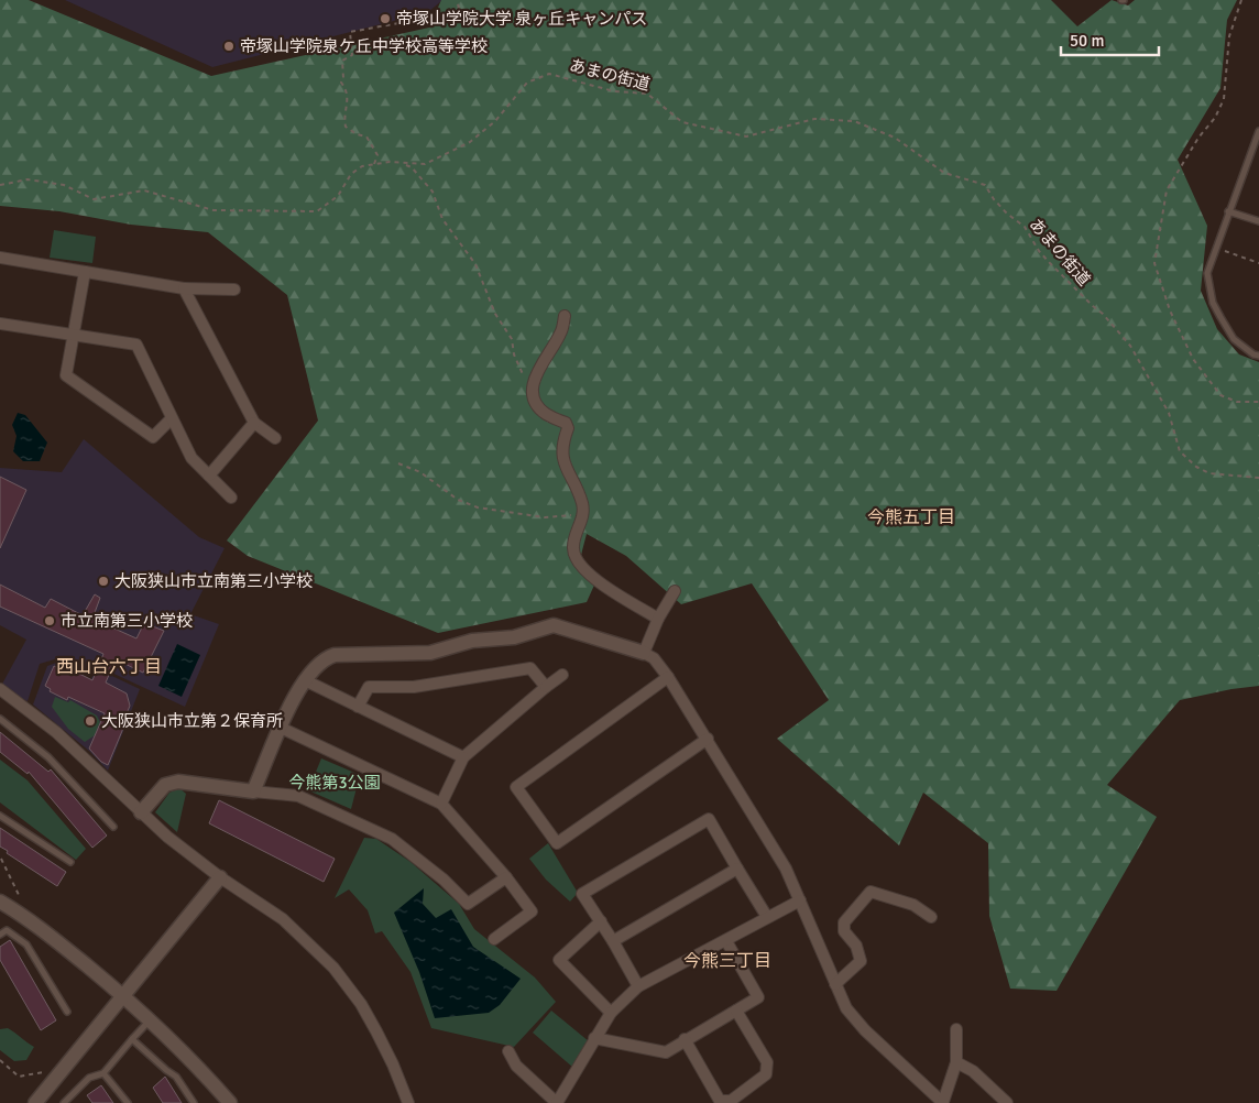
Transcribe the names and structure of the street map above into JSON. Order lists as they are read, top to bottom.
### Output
{
  "streets": {
    "path": ["あまの街道"]
  },
  "districts": ["今熊五丁目", "西山台六丁目", "今熊三丁目"],
  "parks": ["今熊第3公園"],
  "places": [
    "帝塚山学院大学 泉ヶ丘キャンパス",
    "帝塚山学院泉ケ丘中学校高等学校",
    "大阪狭山市立南第三小学校",
    "市立南第三小学校",
    "大阪狭山市立第２保育所"
  ],
  "scale_bar": "50 m"
}
